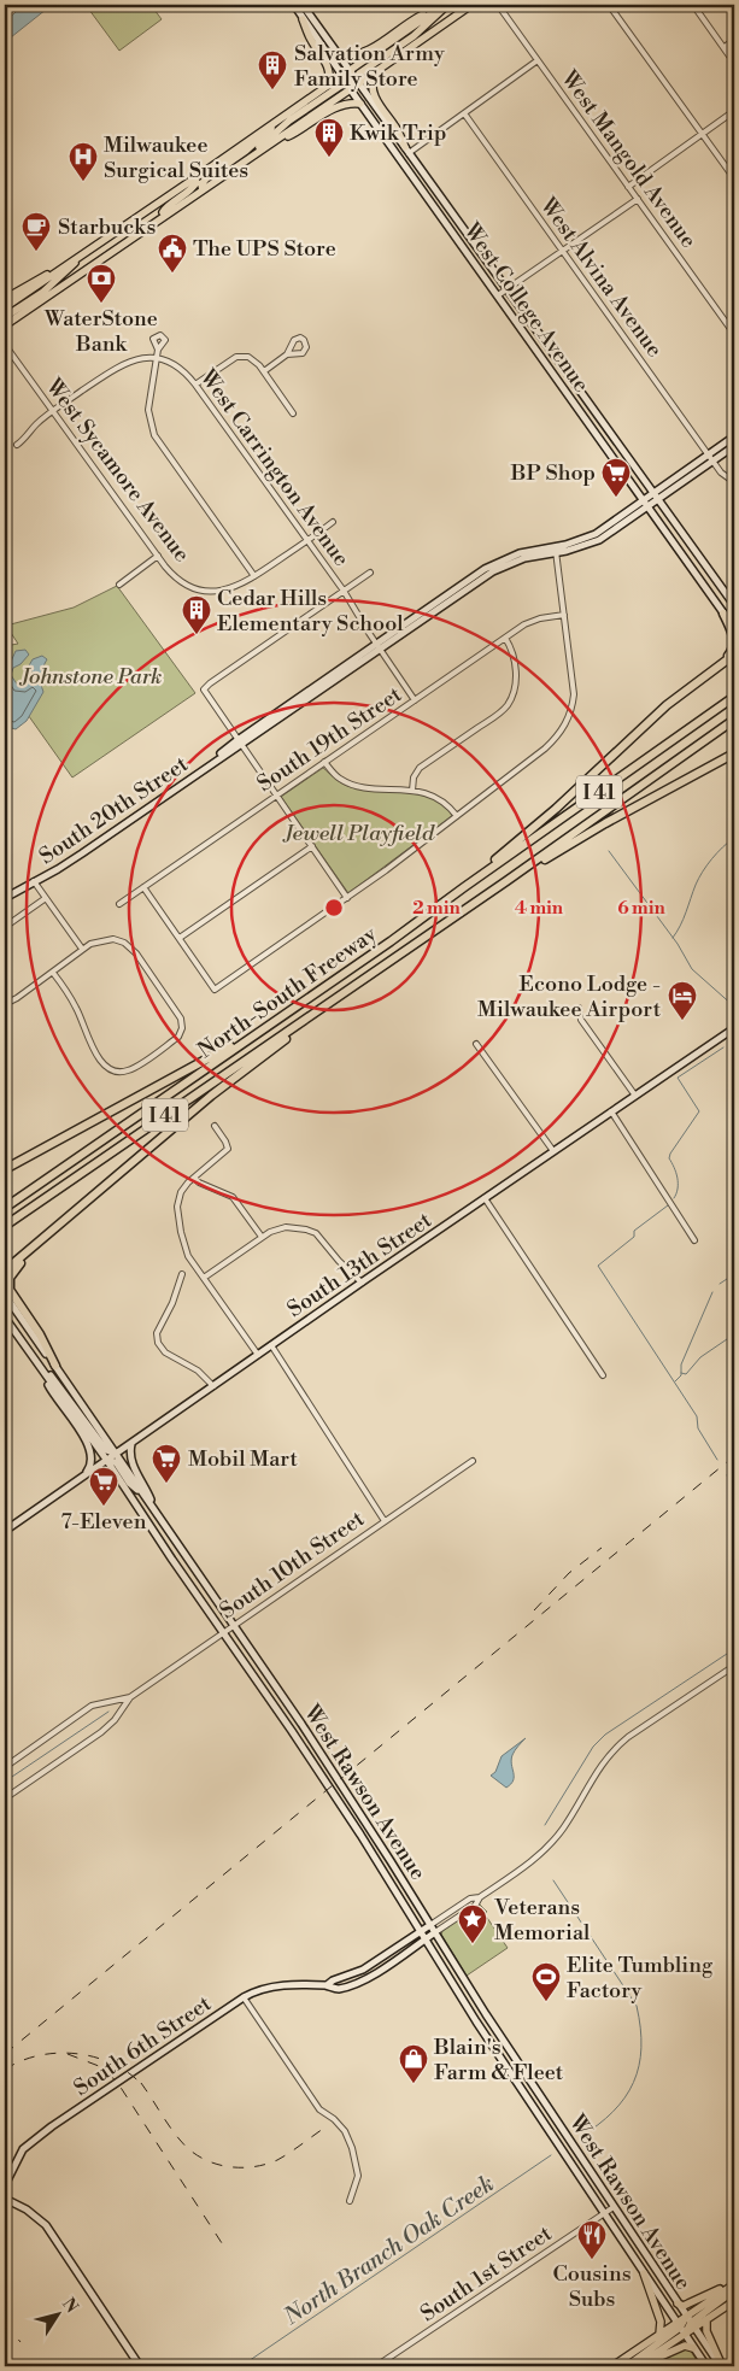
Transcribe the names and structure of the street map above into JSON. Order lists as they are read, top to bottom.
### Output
{
  "streets": {
    "highway": ["I 41", "North-South Freeway"],
    "main road": [
      "West College Avenue",
      "South 20th Street",
      "South 13th Street",
      "West Rawson Avenue",
      "South 6th Street"
    ],
    "street": [
      "West Mangold Avenue",
      "West Alvina Avenue",
      "West Carrington Avenue",
      "West Sycamore Avenue",
      "South 19th Street",
      "South 10th Street",
      "South 1st Street"
    ]
  },
  "crossings": [
    ["West Alvina Avenue", "South 20th Street"],
    ["West College Avenue", "South 20th Street"],
    ["West Carrington Avenue", "West Sycamore Avenue"],
    ["West Carrington Avenue", "South 19th Street"],
    ["West Carrington Avenue", "South 20th Street"],
    ["South 13th Street", "West Rawson Avenue"],
    ["South 10th Street", "West Rawson Avenue"],
    ["West Rawson Avenue", "South 6th Street"],
    ["West Rawson Avenue", "South 1st Street"]
  ],
  "water": ["North Branch Oak Creek"],
  "parks": ["Johnstone Park", "Jewell Playfield"],
  "places": {
    "building": ["Salvation Army Family Store", "Kwik Trip", "Cedar Hills Elementary School"],
    "hospital": ["Milwaukee Surgical Suites"],
    "cafe": ["Starbucks"],
    "public building": ["The UPS Store"],
    "bank": ["WaterStone Bank"],
    "supermarket": ["BP Shop", "Mobil Mart", "7-Eleven"],
    "hotel": ["Econo Lodge - Milwaukee Airport"],
    "place": ["Veterans Memorial"],
    "sports": ["Elite Tumbling Factory"],
    "shop": ["Blain's Farm & Fleet"],
    "restaurant": ["Cousins Subs"]
  },
  "north": "top right",
  "rings": ["2 min", "4 min", "6 min"]
}
